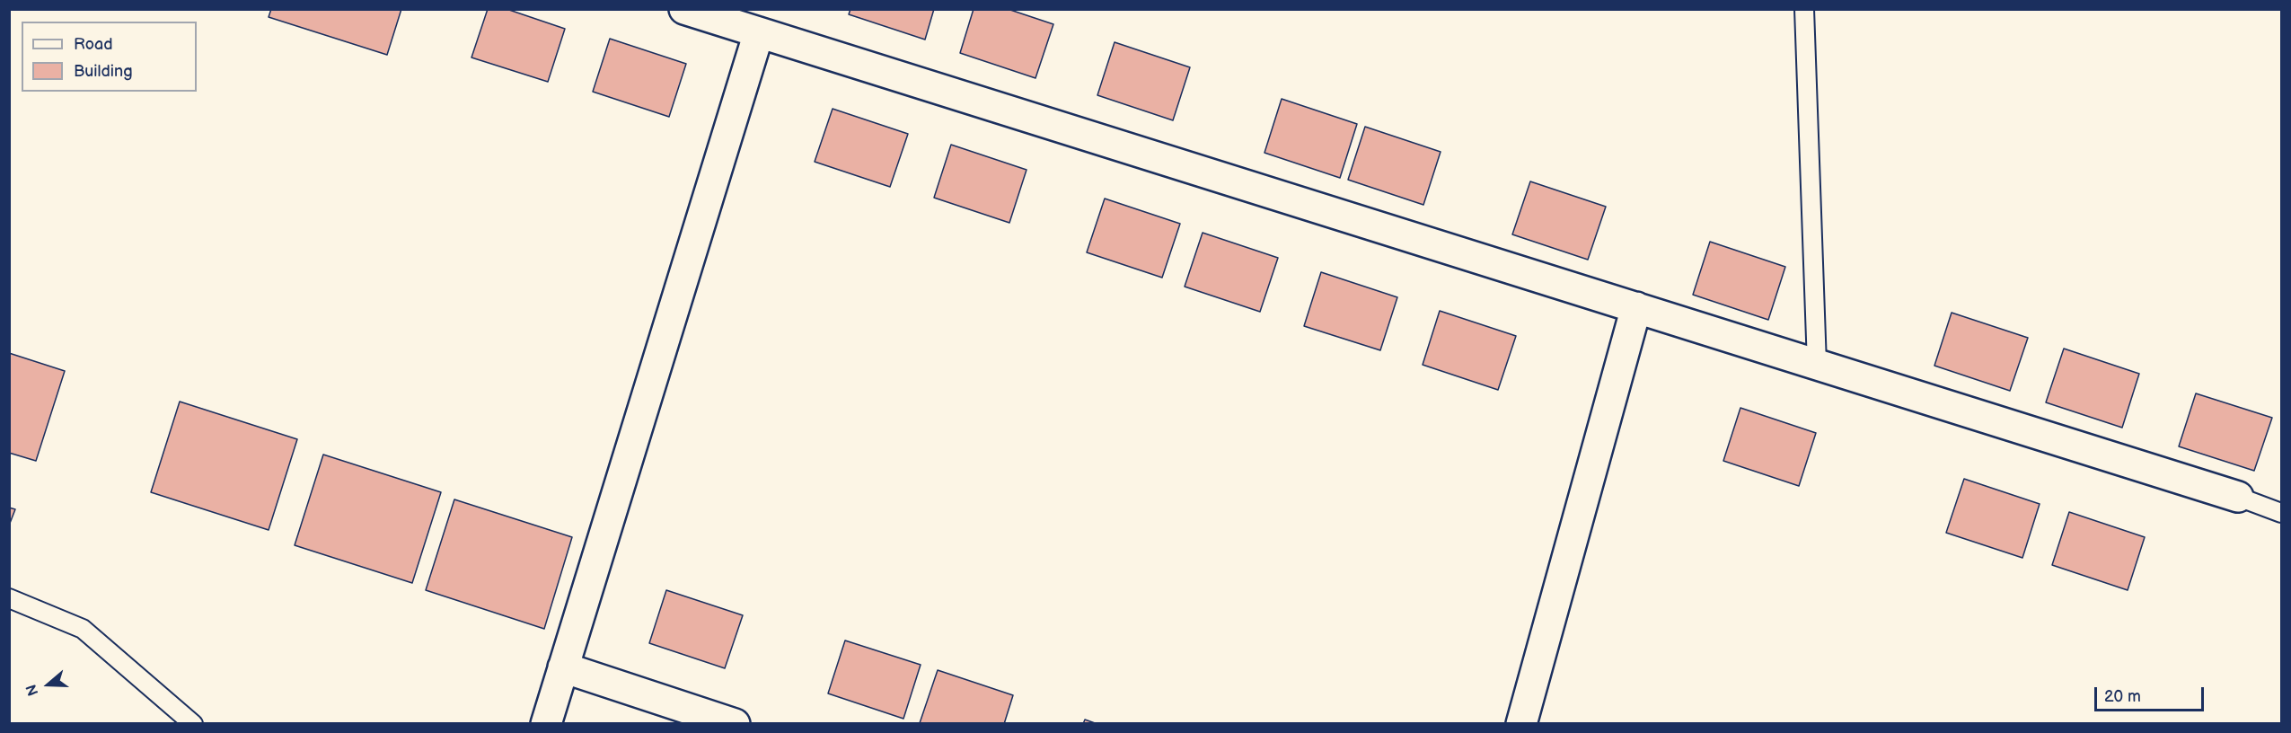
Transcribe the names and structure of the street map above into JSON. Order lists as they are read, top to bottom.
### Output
{
  "legend": ["Road", "Building"],
  "scale_bar": "20 m",
  "north": "left"
}
